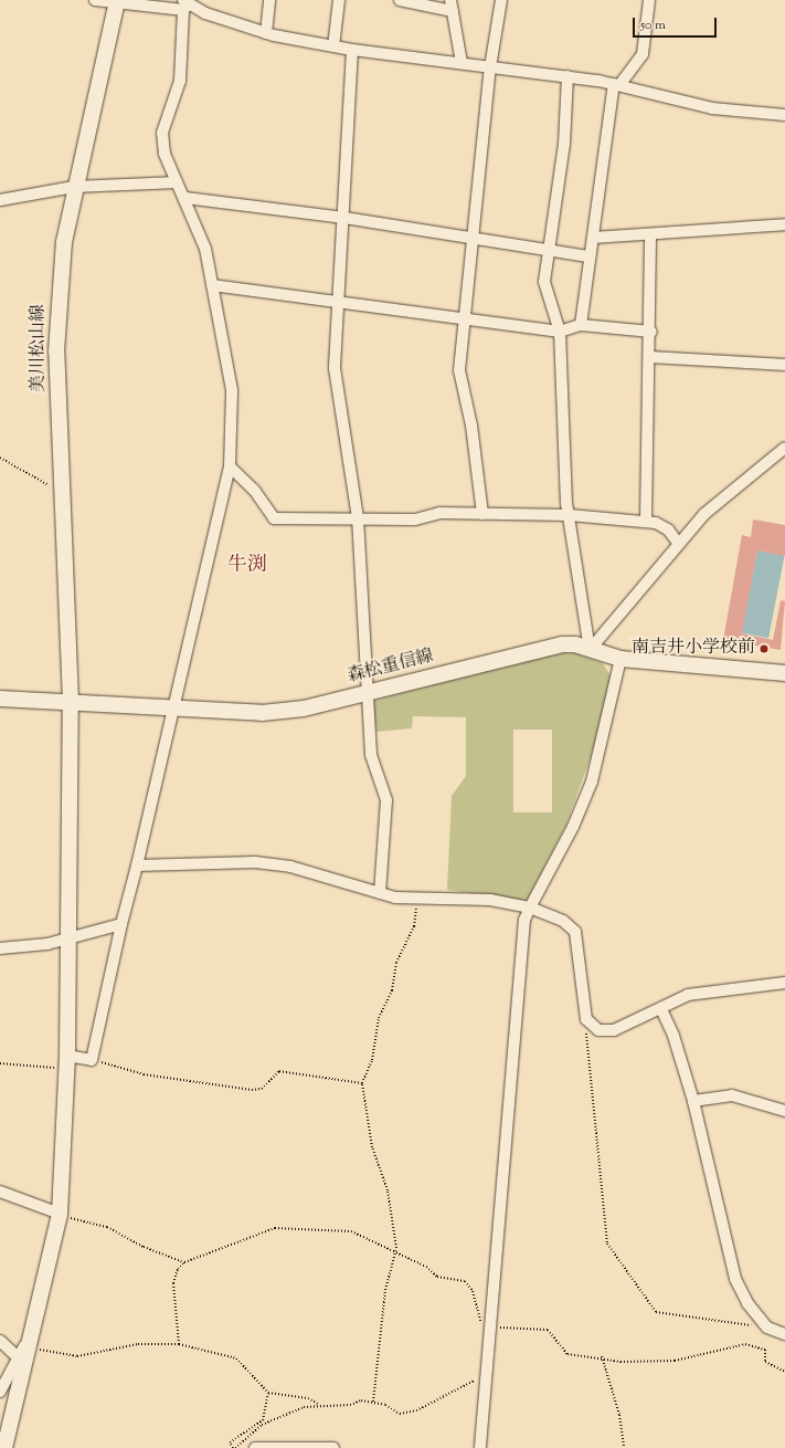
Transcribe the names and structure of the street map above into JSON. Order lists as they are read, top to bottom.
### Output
{
  "streets": {
    "main road": ["美川松山線", "森松重信線"]
  },
  "crossings": [
    ["美川松山線", "森松重信線"]
  ],
  "districts": ["牛渕"],
  "places": ["南吉井小学校前"],
  "scale_bar": "50 m"
}
